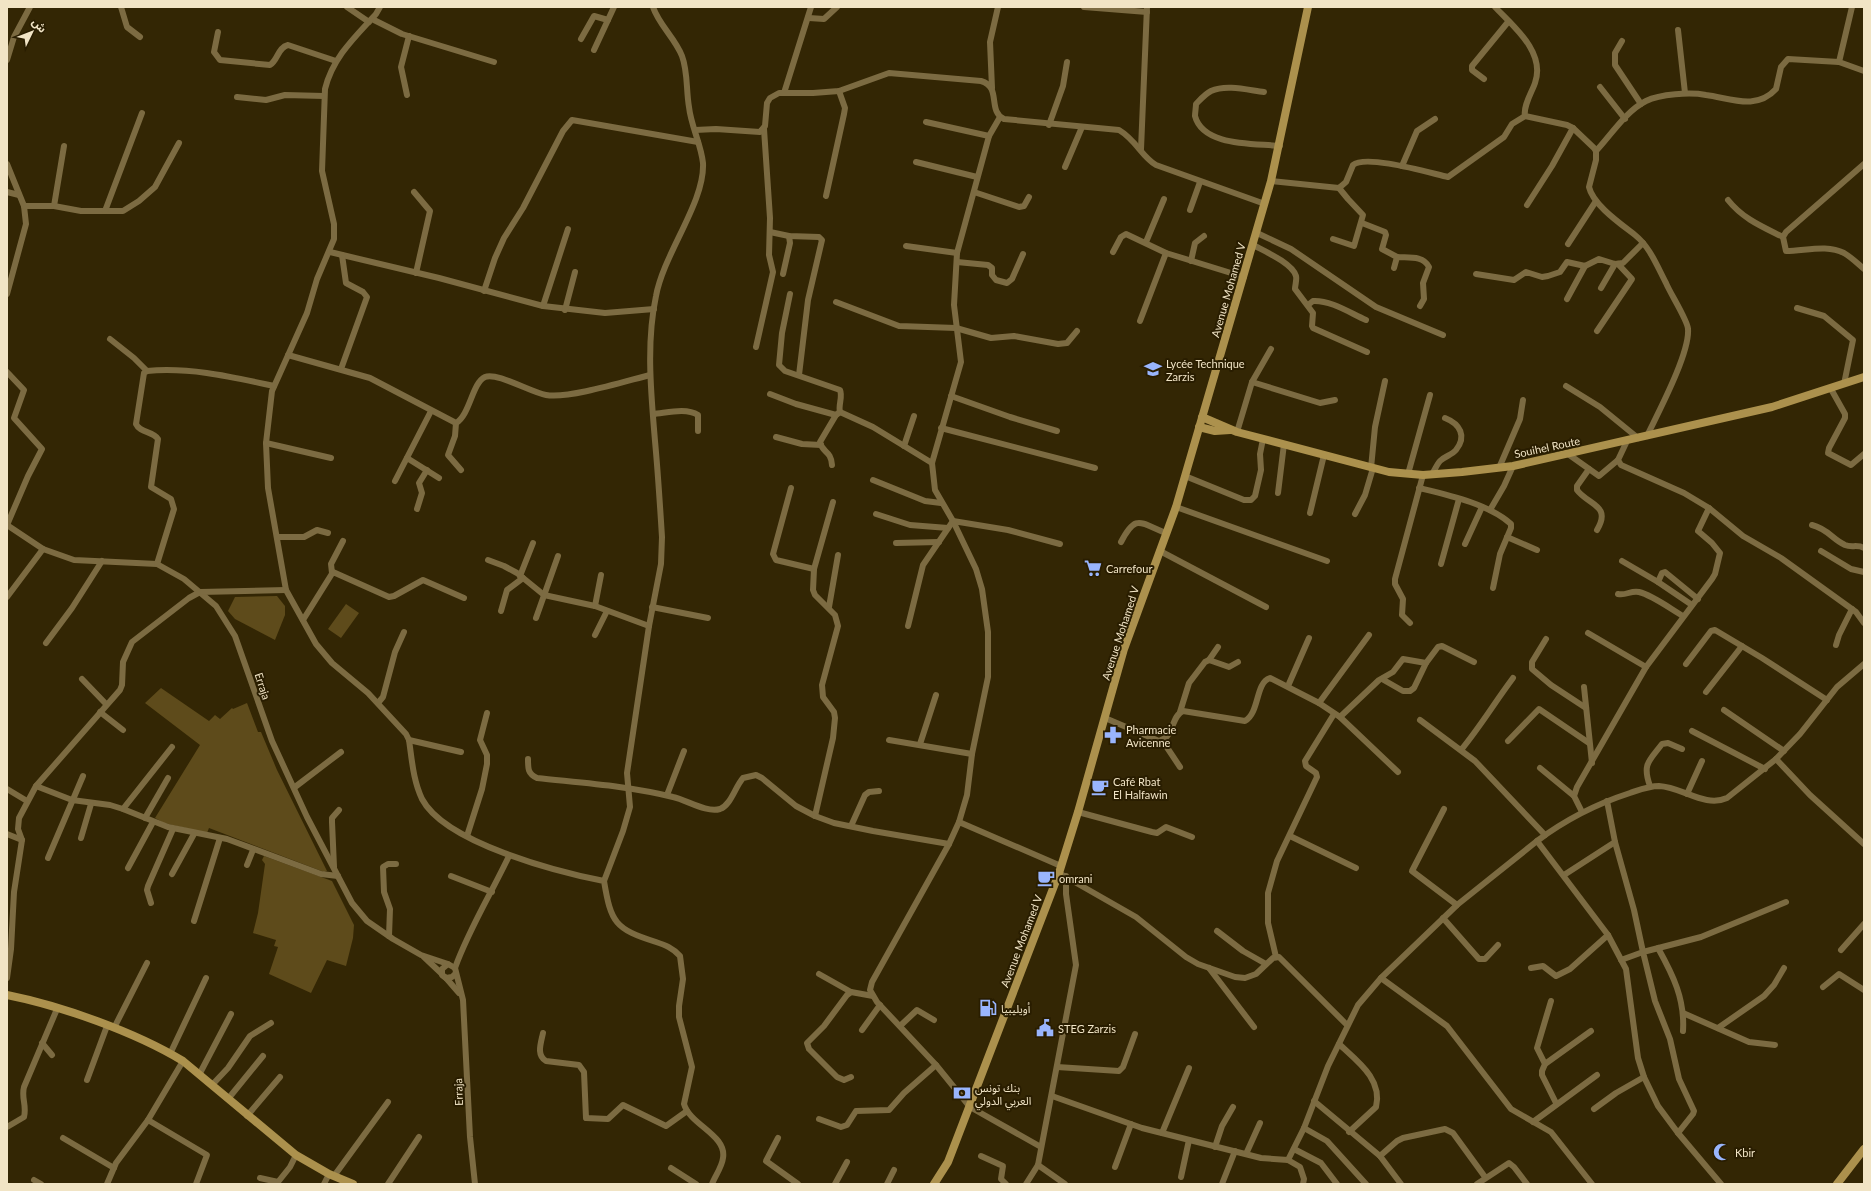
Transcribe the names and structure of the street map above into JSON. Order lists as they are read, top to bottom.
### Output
{
  "streets": {
    "main road": ["Avenue Mohamed V", "Souihel Route"],
    "street": ["Erraja"]
  },
  "places": {
    "school or university": ["Lycée Technique Zarzis"],
    "supermarket": ["Carrefour"],
    "pharmacy": ["Pharmacie Avicenne"],
    "cafe": ["Café Rbat El Halfawin", "omrani"],
    "fuel station": ["أويليبيا"],
    "public building": ["STEG Zarzis"],
    "bank": ["بنك تونس العربي الدولي"],
    "mosque": ["Kbir"]
  },
  "north": "top right"
}
